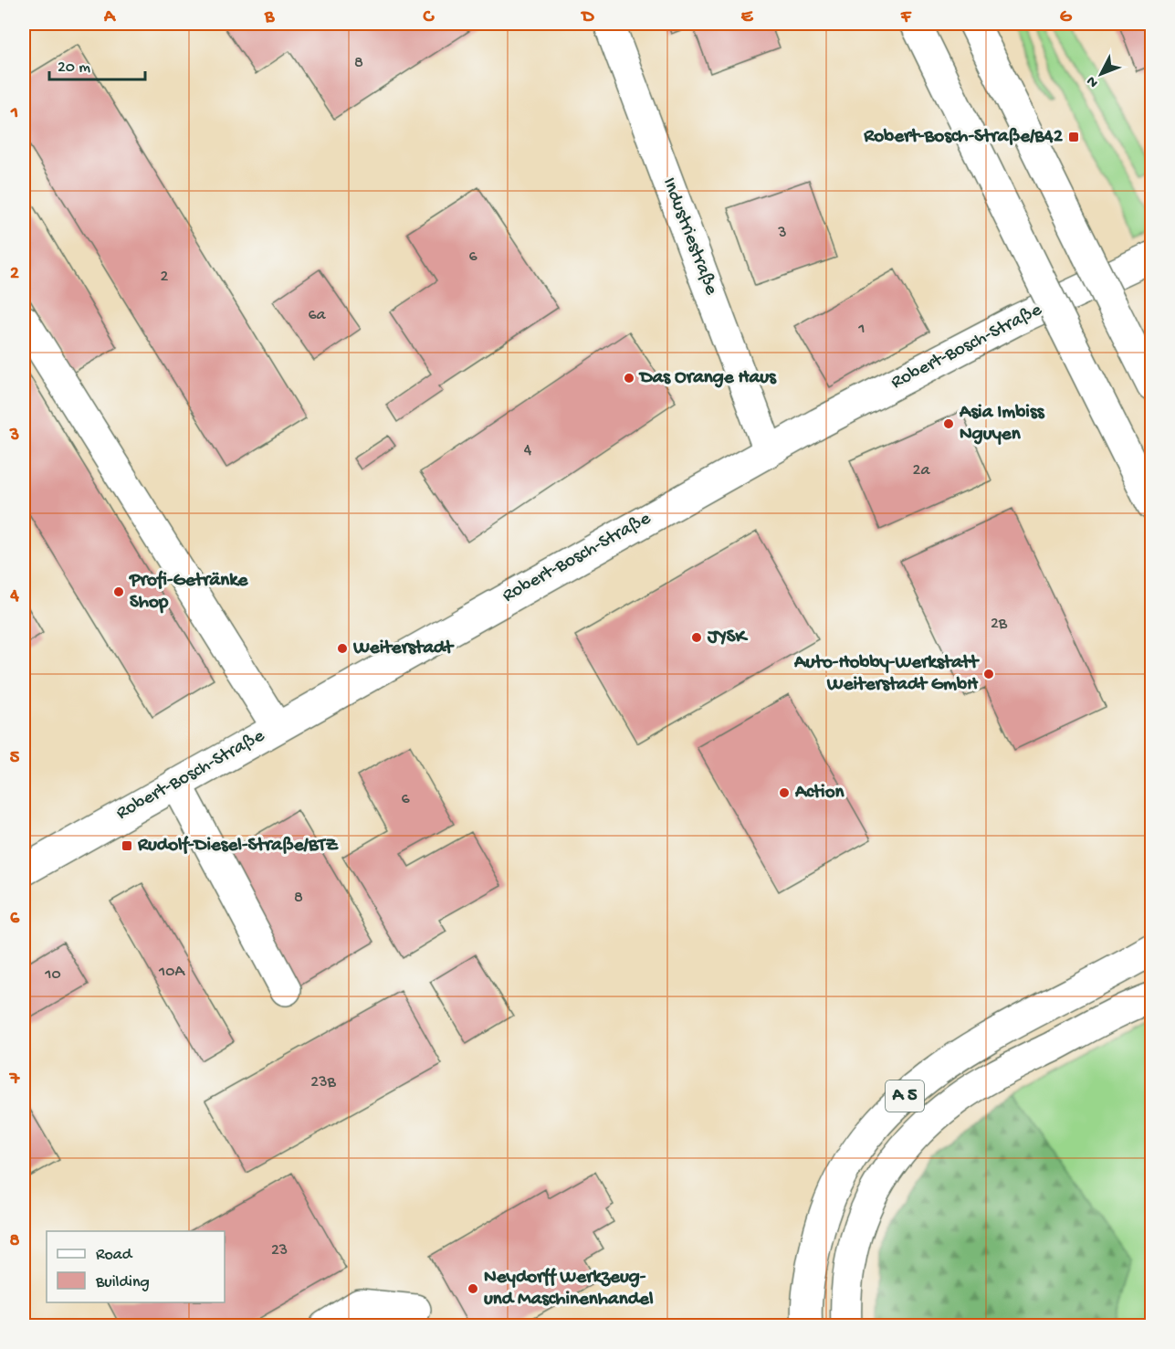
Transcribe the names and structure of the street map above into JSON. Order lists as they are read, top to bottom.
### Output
{
  "streets": {
    "main road": ["Industriestraße", "Robert-Bosch-Straße", "A 5"]
  },
  "crossings": [
    ["Industriestraße", "Robert-Bosch-Straße"]
  ],
  "places": {
    "transit": ["Robert-Bosch-Straße/B42", "Rudolf-Diesel-Straße/BTZ"],
    "other": [
      "Das Orange Haus",
      "Asia Imbiss Nguyen",
      "Profi-Getränke Shop",
      "JYSK",
      "Weiterstadt",
      "Auto-Hobby-Werkstatt Weiterstadt GmbH",
      "Action",
      "Neydorff Werkzeug- und Maschinenhandel"
    ]
  },
  "house_numbers": [
    "8",
    "3",
    "6",
    "2",
    "6a",
    "1",
    "4",
    "2a",
    "2B",
    "6",
    "8",
    "10A",
    "10",
    "23B",
    "23"
  ],
  "legend": ["Road", "Building"],
  "scale_bar": "20 m",
  "north": "bottom left",
  "grid": {
    "columns": [
      "A",
      "B",
      "C",
      "D",
      "E",
      "F",
      "G"
    ],
    "rows": [
      "1",
      "2",
      "3",
      "4",
      "5",
      "6",
      "7",
      "8"
    ]
  }
}
